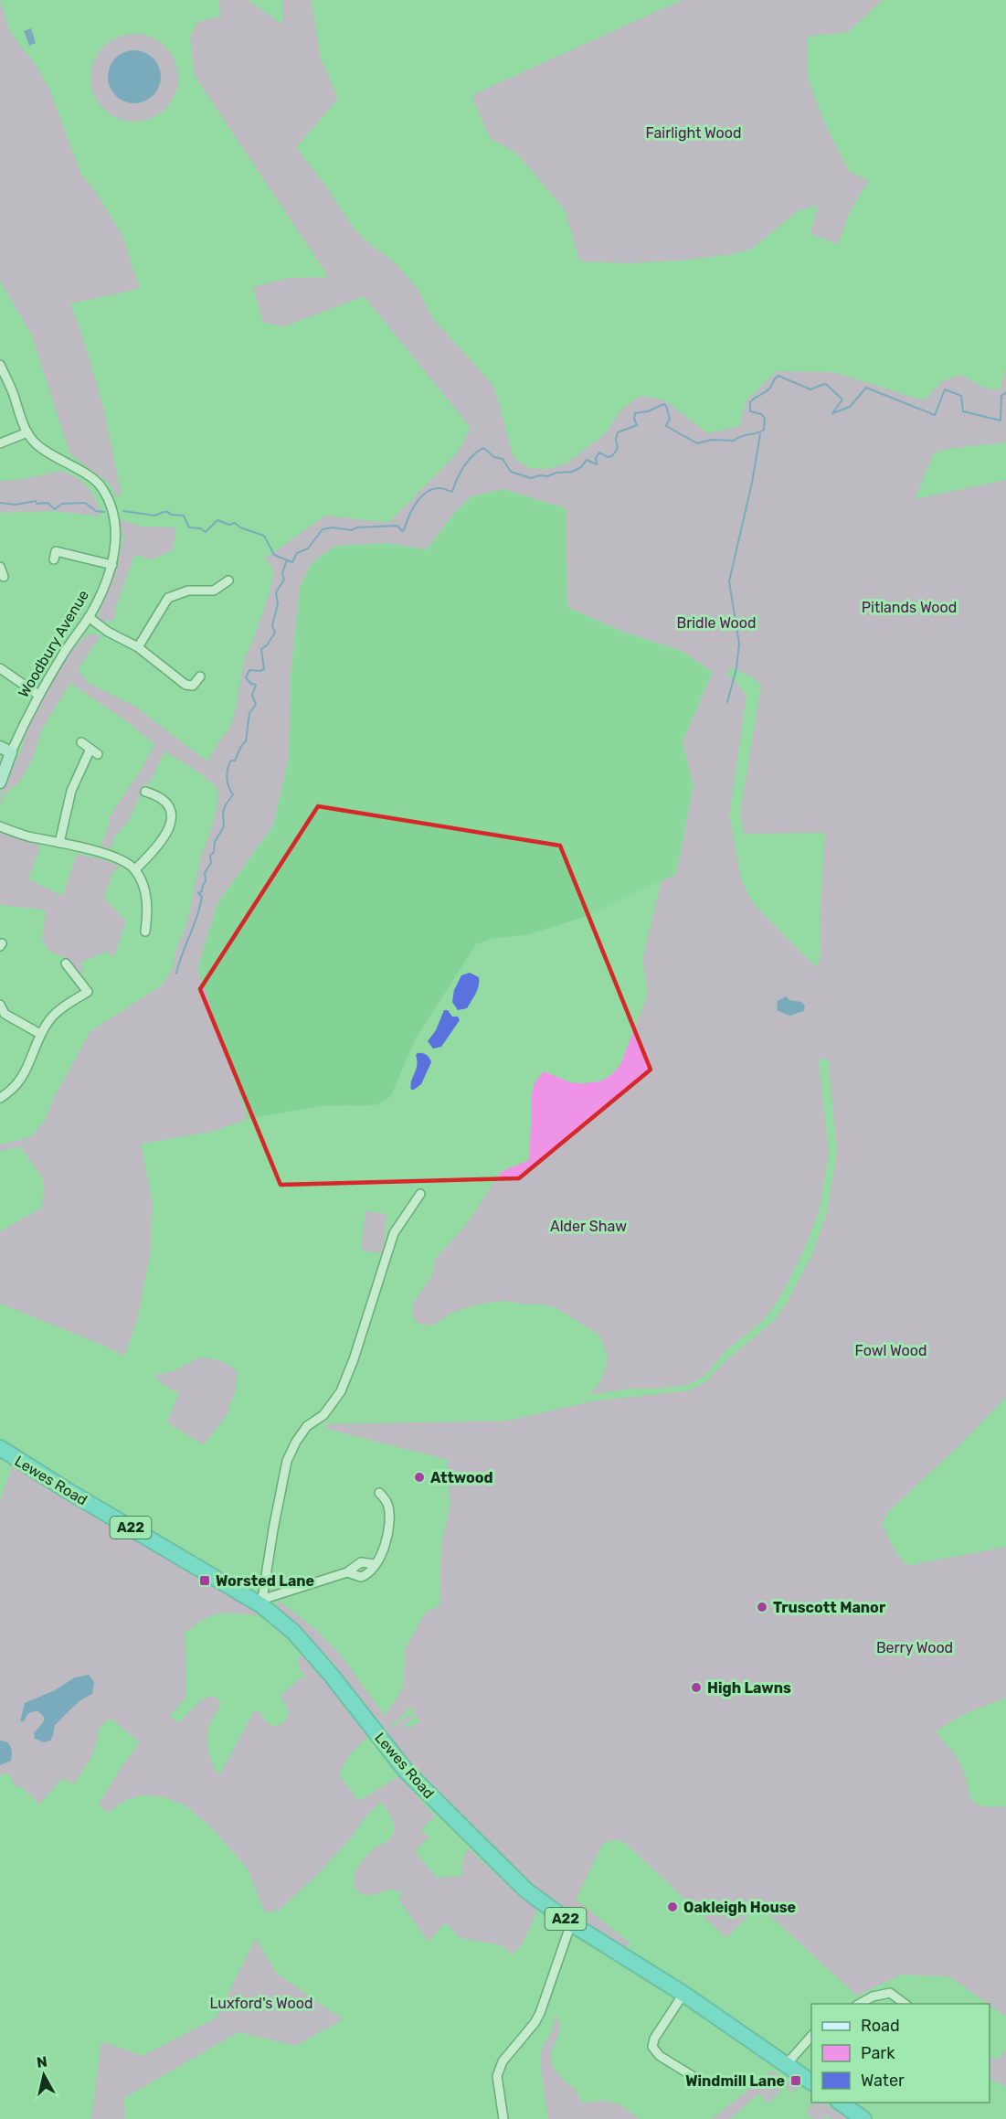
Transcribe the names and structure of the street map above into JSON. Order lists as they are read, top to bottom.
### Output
{
  "streets": {
    "highway": ["Lewes Road", "A22"],
    "street": ["Woodbury Avenue"]
  },
  "parks": [
    "Fairlight Wood",
    "Pitlands Wood",
    "Bridle Wood",
    "Alder Shaw",
    "Fowl Wood",
    "Berry Wood",
    "Luxford's Wood"
  ],
  "places": {
    "other": [
      "Attwood",
      "Truscott Manor",
      "High Lawns",
      "Oakleigh House"
    ],
    "transit": ["Worsted Lane", "Windmill Lane"]
  },
  "legend": ["Road", "Park", "Water"],
  "north": "top"
}
